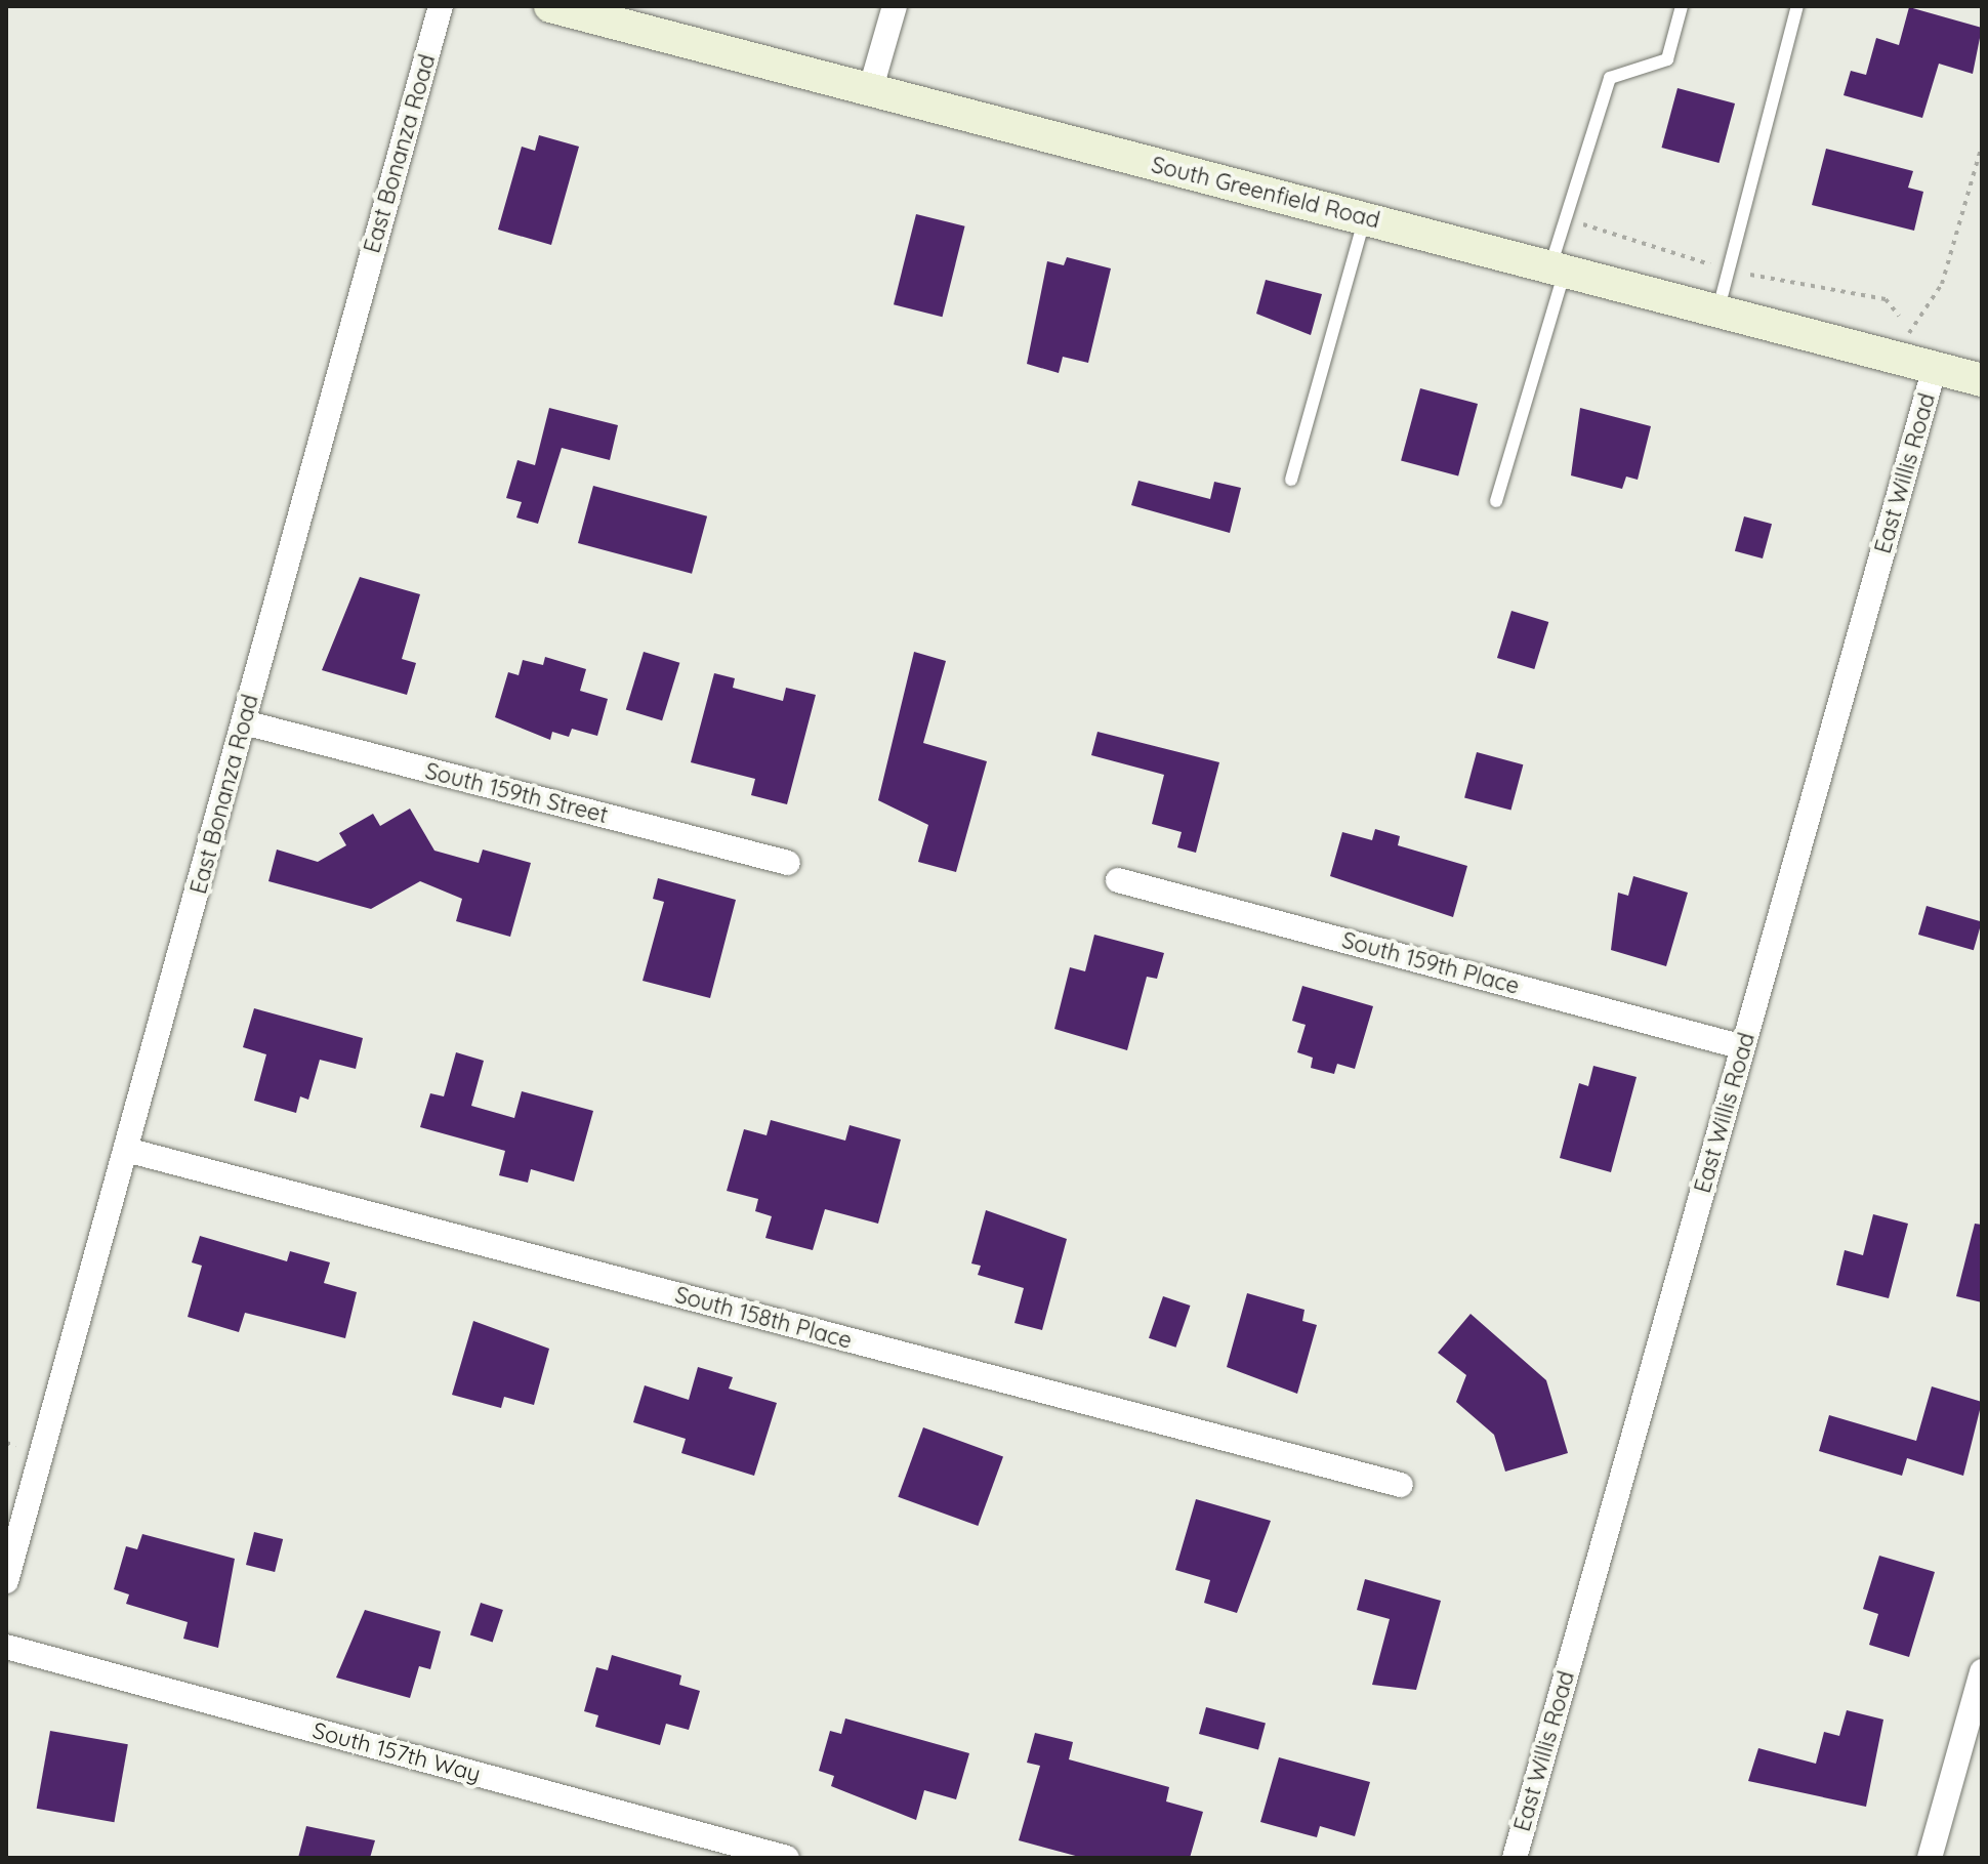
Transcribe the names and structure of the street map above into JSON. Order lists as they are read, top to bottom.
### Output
{
  "streets": {
    "main road": ["South Greenfield Road"],
    "street": [
      "East Bonanza Road",
      "East Willis Road",
      "South 159th Street",
      "South 159th Place",
      "South 158th Place",
      "South 157th Way"
    ]
  },
  "crossings": [
    ["East Bonanza Road", "South 159th Street"],
    ["East Bonanza Road", "South 158th Place"],
    ["South Greenfield Road", "East Willis Road"],
    ["East Willis Road", "South 159th Place"]
  ]
}
